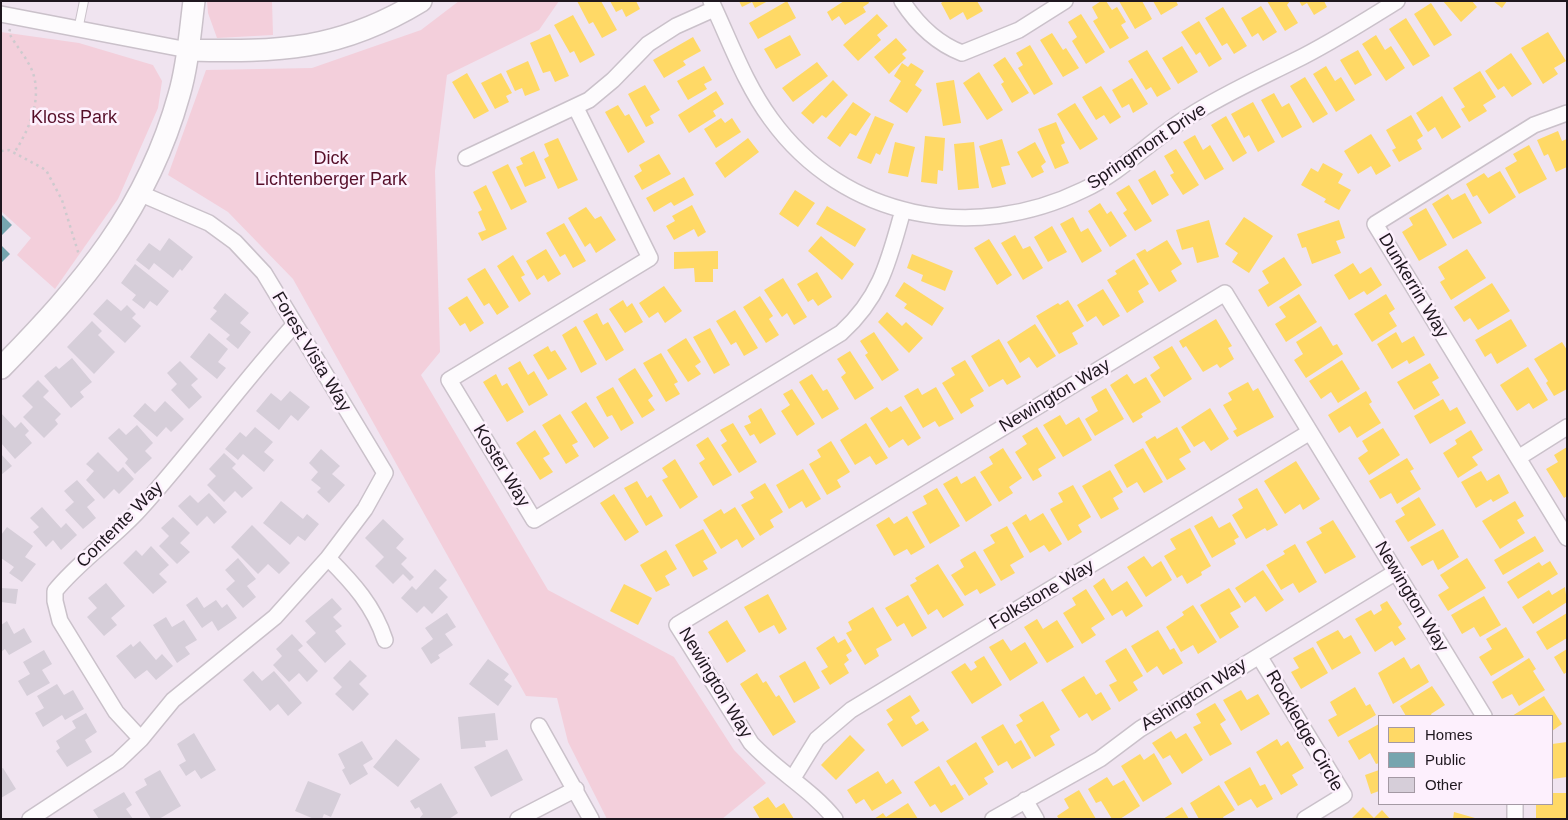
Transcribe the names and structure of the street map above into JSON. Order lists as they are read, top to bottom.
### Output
{
  "streets": {
    "street": [
      "Springmont Drive",
      "Dunkerrin Way",
      "Forest Vista Way",
      "Newington Way",
      "Koster Way",
      "Contente Way",
      "Folkstone Way",
      "Ashington Way",
      "Rockledge Circle"
    ]
  },
  "crossings": [
    ["Springmont Drive", "Koster Way"],
    ["Forest Vista Way", "Contente Way"],
    ["Newington Way", "Folkstone Way"],
    ["Newington Way", "Ashington Way"],
    ["Ashington Way", "Rockledge Circle"]
  ],
  "parks": ["Kloss Park", "Dick Lichtenberger Park"],
  "legend": ["Homes", "Public", "Other"]
}
